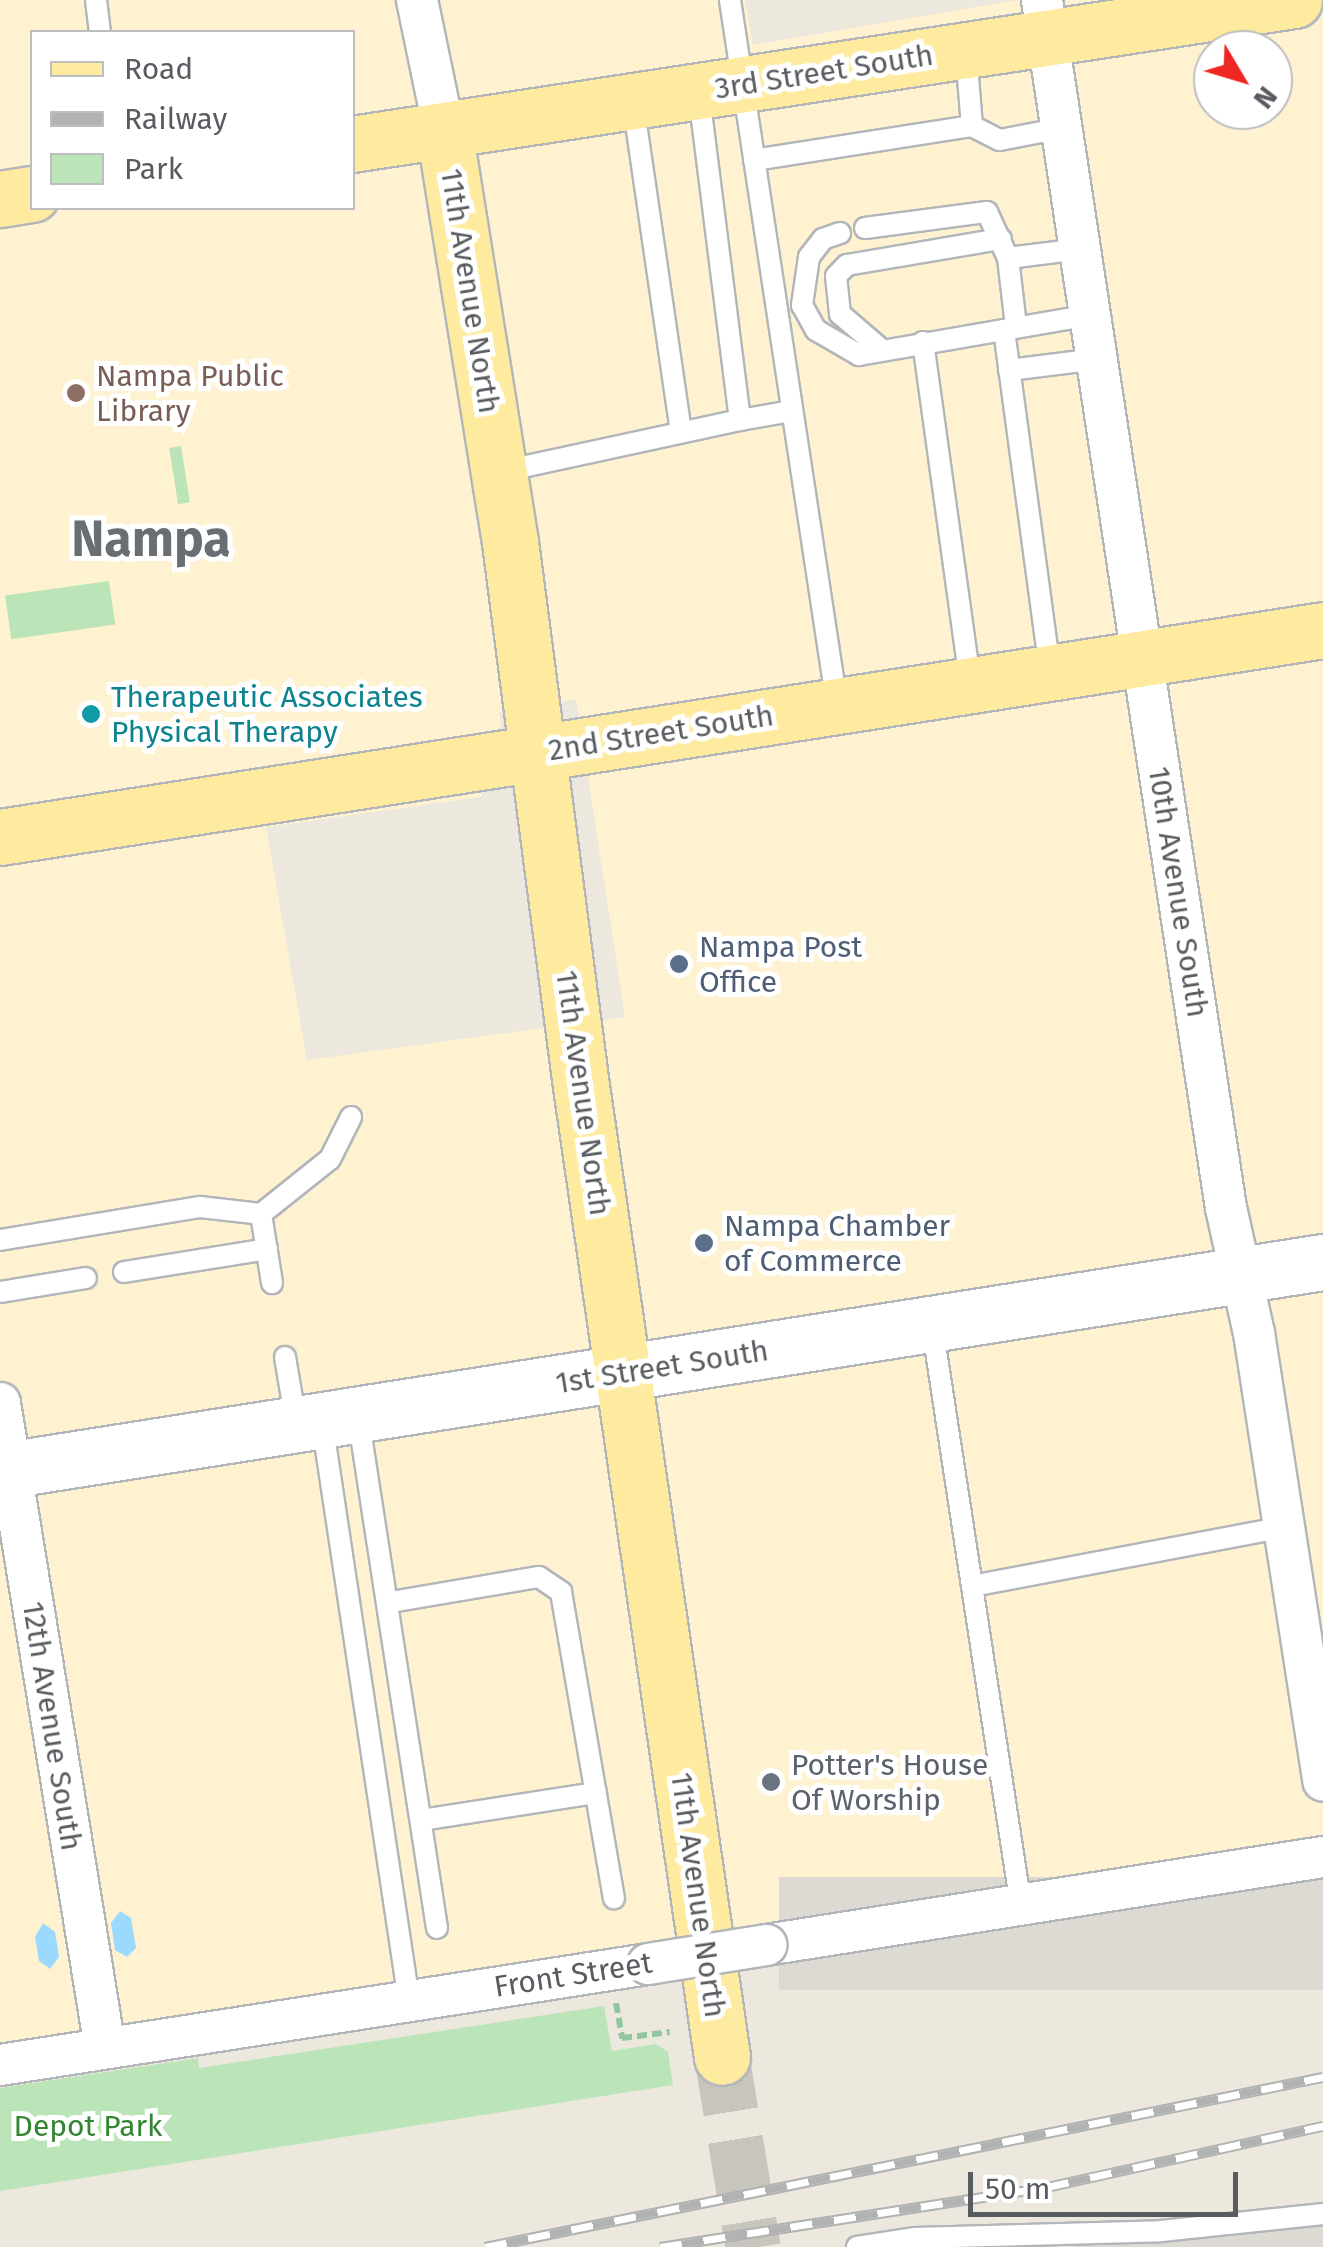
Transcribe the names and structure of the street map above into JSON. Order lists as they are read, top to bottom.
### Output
{
  "streets": {
    "main road": ["3rd Street South", "11th Avenue North", "2nd Street South"],
    "street": [
      "10th Avenue South",
      "1st Street South",
      "12th Avenue South",
      "Front Street"
    ]
  },
  "crossings": [
    ["3rd Street South", "11th Avenue North"],
    ["3rd Street South", "10th Avenue South"],
    ["11th Avenue North", "2nd Street South"],
    ["11th Avenue North", "1st Street South"],
    ["2nd Street South", "10th Avenue South"],
    ["10th Avenue South", "1st Street South"],
    ["1st Street South", "12th Avenue South"],
    ["12th Avenue South", "Front Street"]
  ],
  "districts": ["Nampa"],
  "parks": ["Depot Park"],
  "places": [
    "Nampa Public Library",
    "Therapeutic Associates Physical Therapy",
    "Nampa Post Office",
    "Nampa Chamber of Commerce",
    "Potter's House Of Worship"
  ],
  "legend": ["Road", "Railway", "Park"],
  "scale_bar": "50 m",
  "north": "bottom right"
}
